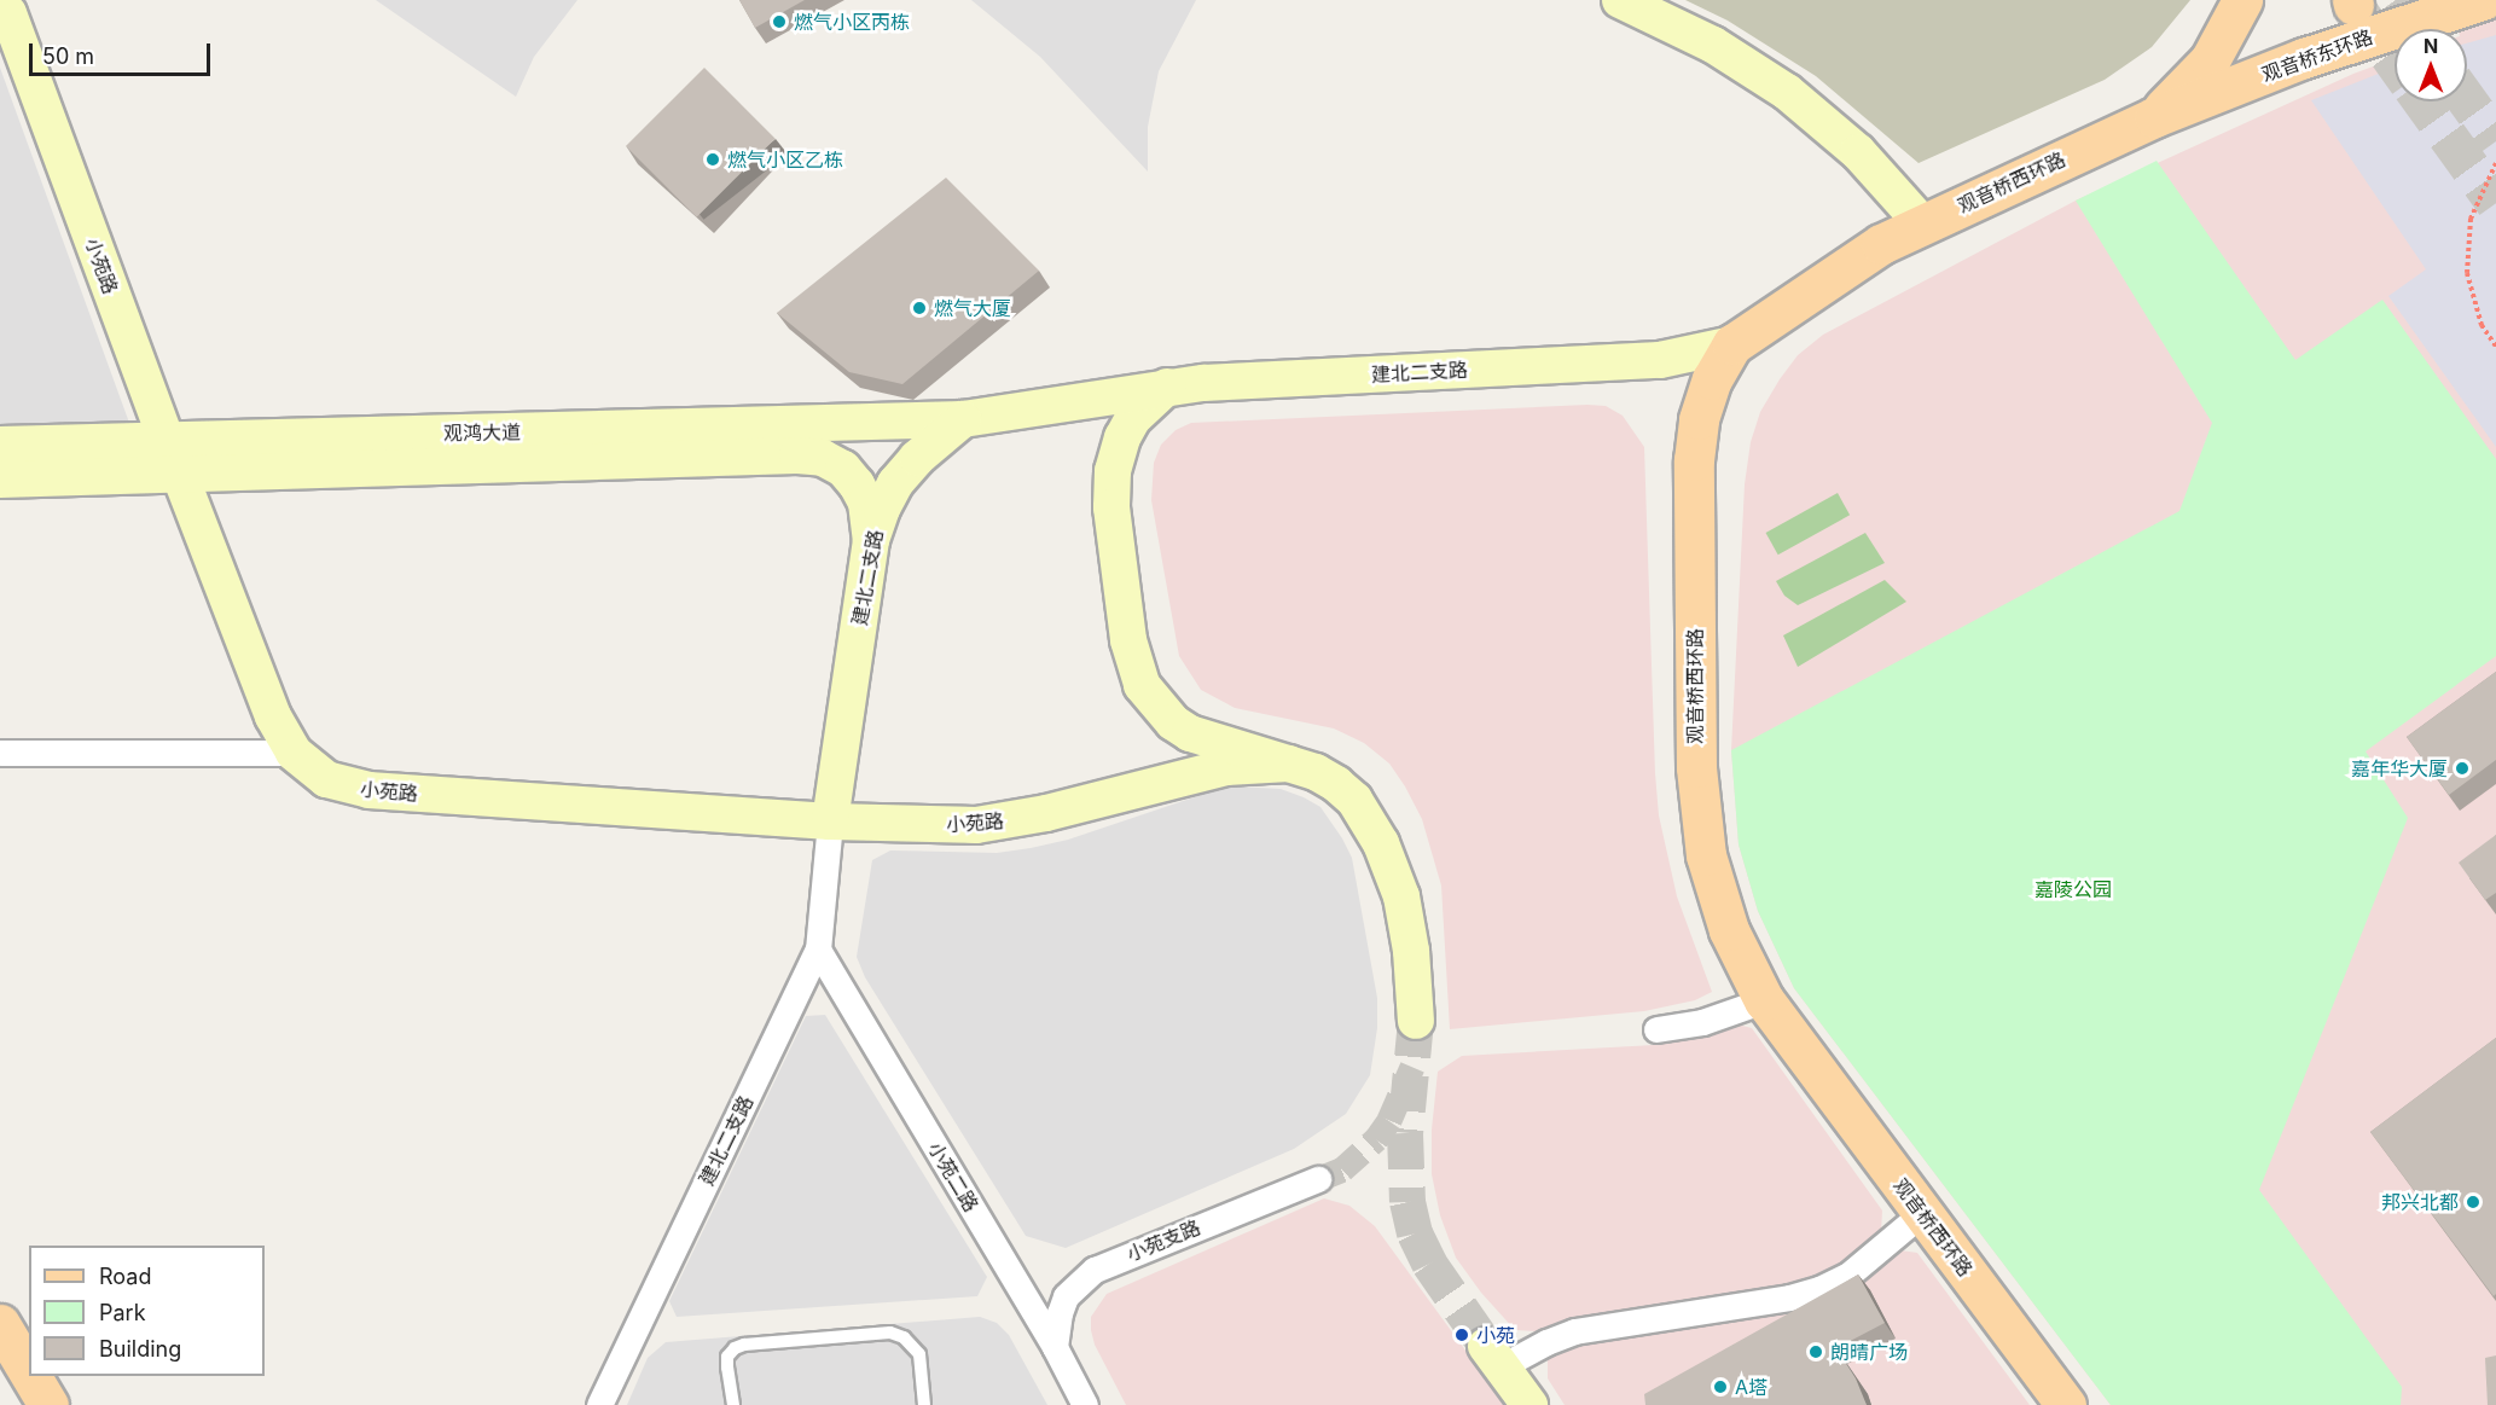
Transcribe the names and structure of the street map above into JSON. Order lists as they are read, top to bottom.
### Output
{
  "streets": {
    "main road": ["观音桥东环路", "观音桥西环路"],
    "street": [
      "小苑路",
      "建北二支路",
      "观鸿大道",
      "小苑二路",
      "小苑支路"
    ]
  },
  "crossings": [
    ["观音桥东环路", "观音桥西环路"],
    ["观音桥西环路", "建北二支路"],
    ["小苑路", "建北二支路"],
    ["小苑路", "观鸿大道"],
    ["建北二支路", "观鸿大道"],
    ["建北二支路", "小苑二路"],
    ["小苑二路", "小苑支路"]
  ],
  "parks": ["嘉陵公园"],
  "places": [
    "燃气小区丙栋",
    "燃气小区乙栋",
    "燃气大厦",
    "嘉年华大厦",
    "邦兴北都",
    "小苑",
    "朗晴广场",
    "A塔"
  ],
  "legend": ["Road", "Park", "Building"],
  "scale_bar": "50 m",
  "north": "top"
}
